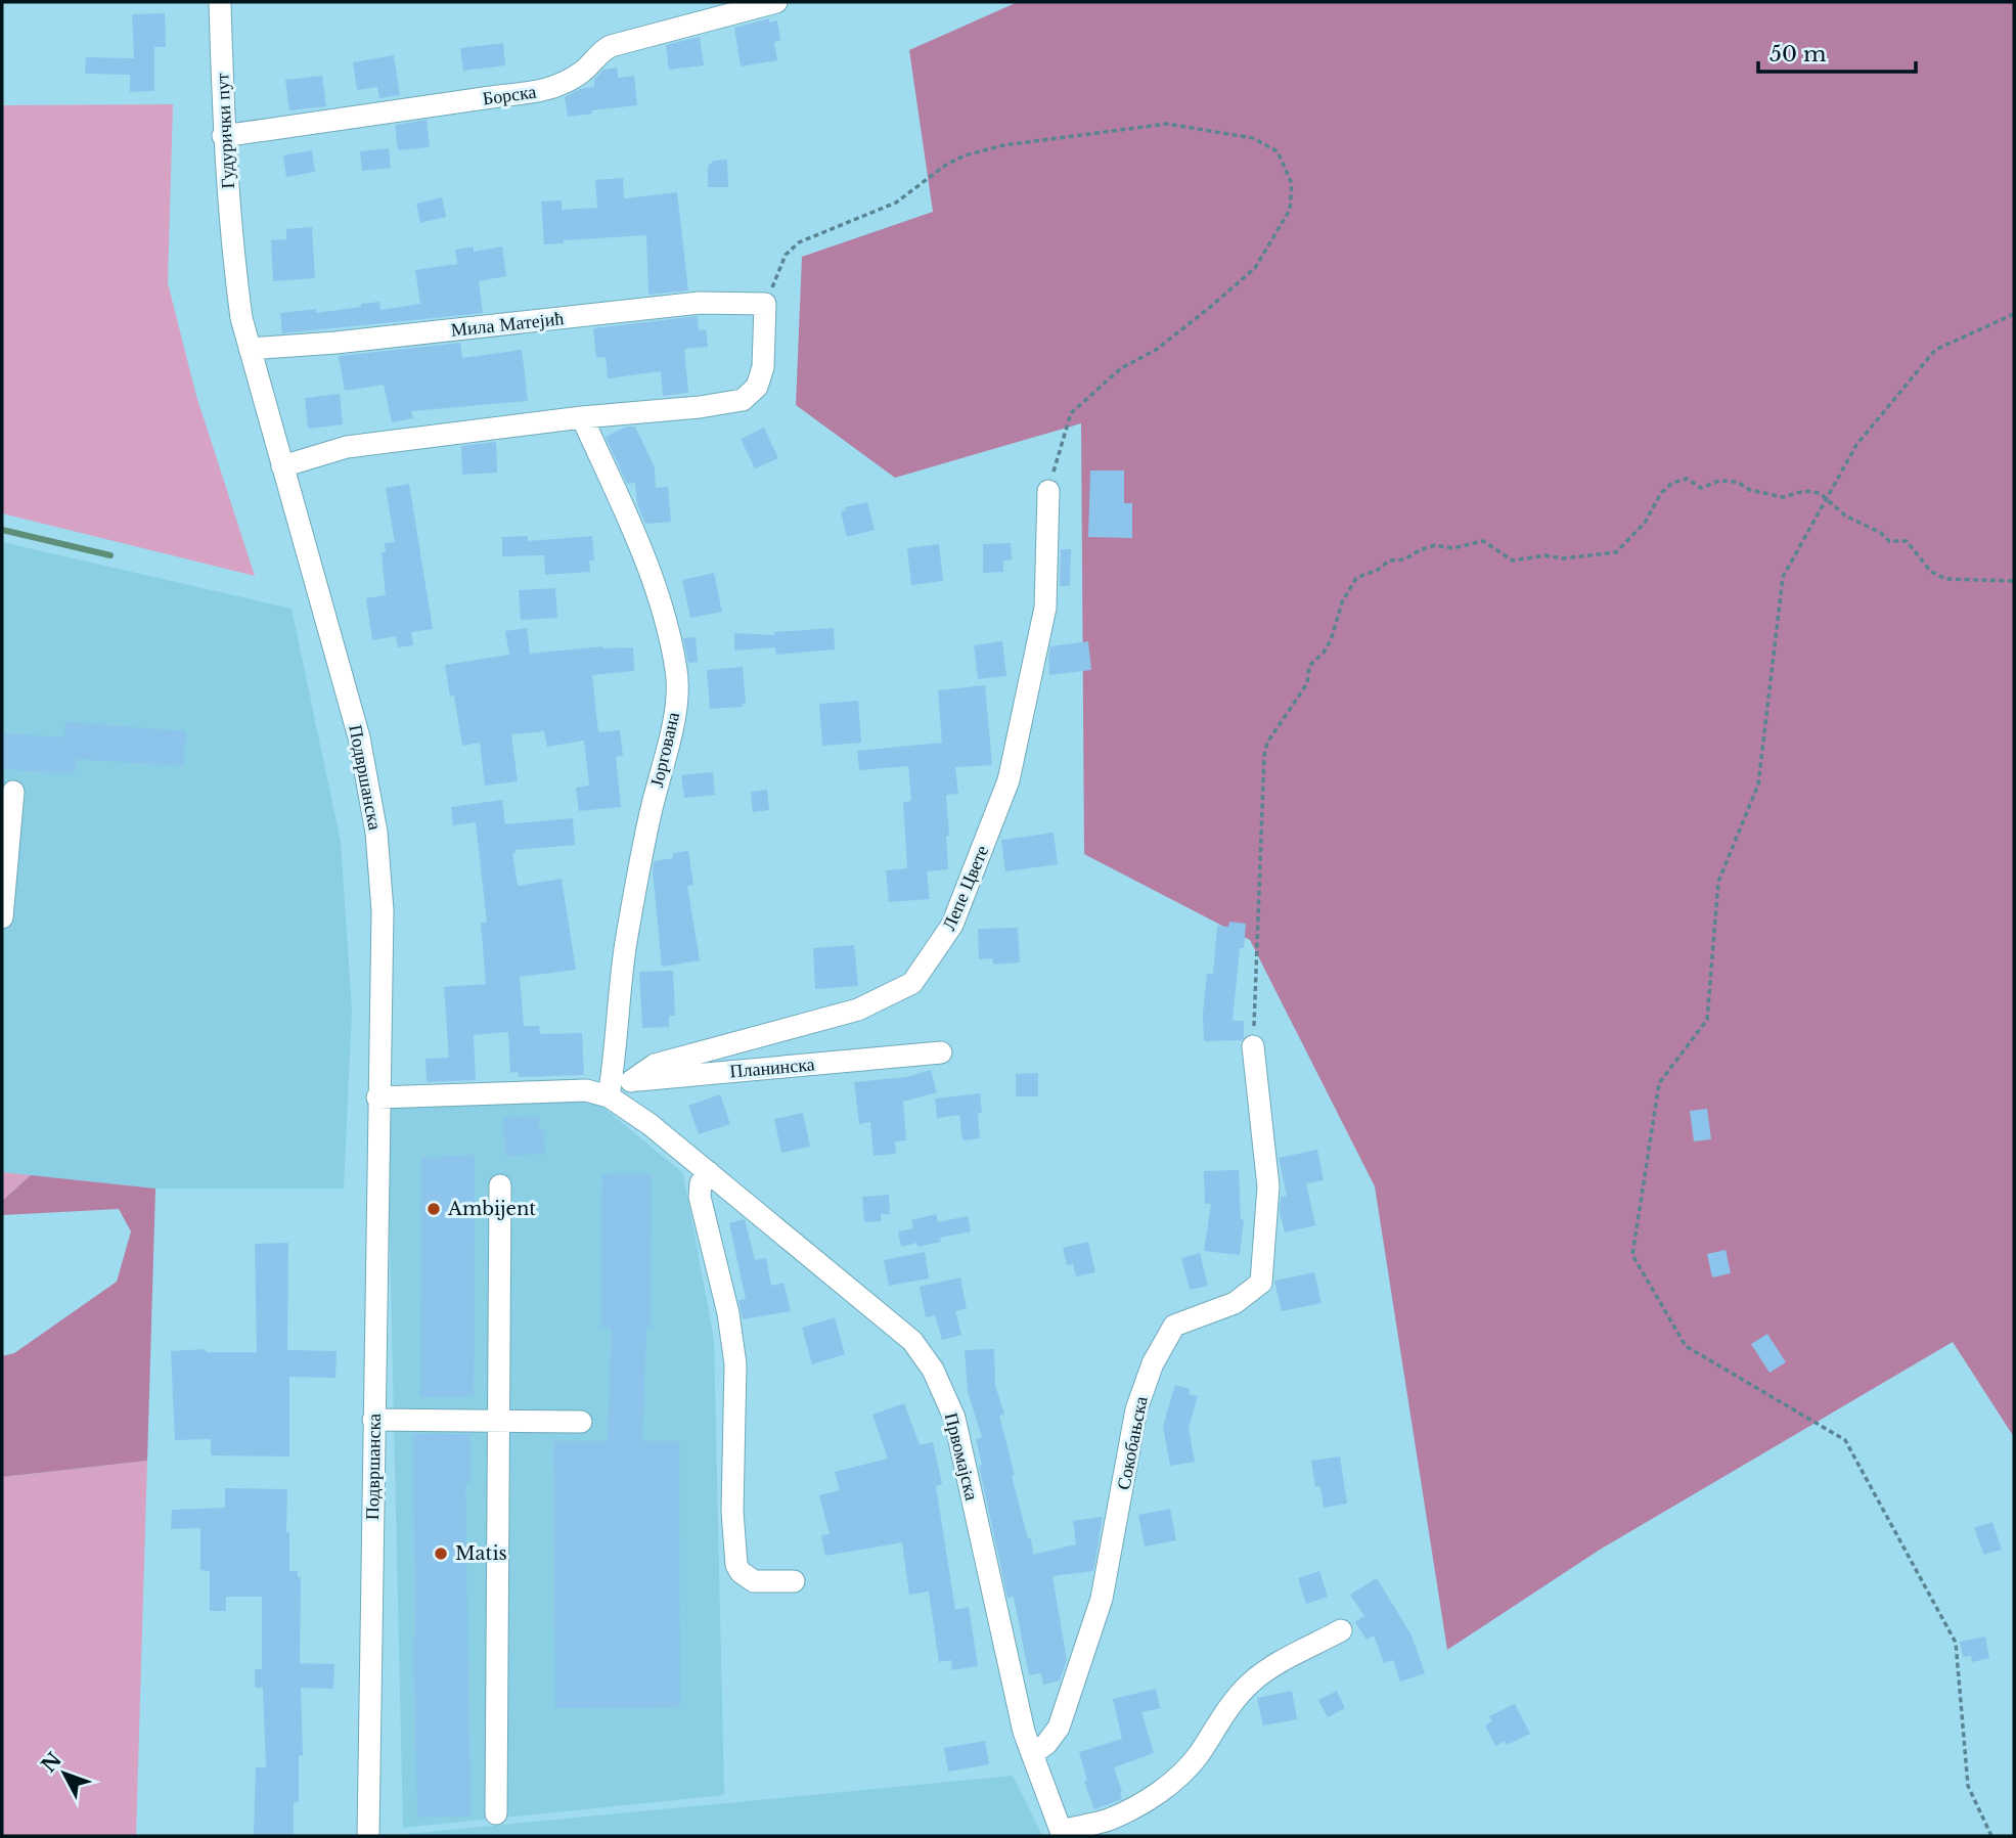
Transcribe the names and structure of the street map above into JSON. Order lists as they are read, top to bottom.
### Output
{
  "streets": {
    "street": [
      "Борска",
      "Гудурички пут",
      "Мила Матејић",
      "Јоргована",
      "Подвршанска",
      "Лепе Цвете",
      "Планинска",
      "Сокобањска",
      "Првомајска"
    ]
  },
  "crossings": [
    ["Борска", "Гудурички пут"],
    ["Гудурички пут", "Подвршанска"],
    ["Мила Матејић", "Подвршанска"],
    ["Јоргована", "Планинска"],
    ["Јоргована", "Првомајска"],
    ["Лепе Цвете", "Планинска"],
    ["Планинска", "Првомајска"],
    ["Сокобањска", "Првомајска"]
  ],
  "places": ["Ambijent", "Matis"],
  "scale_bar": "50 m",
  "north": "top left"
}
